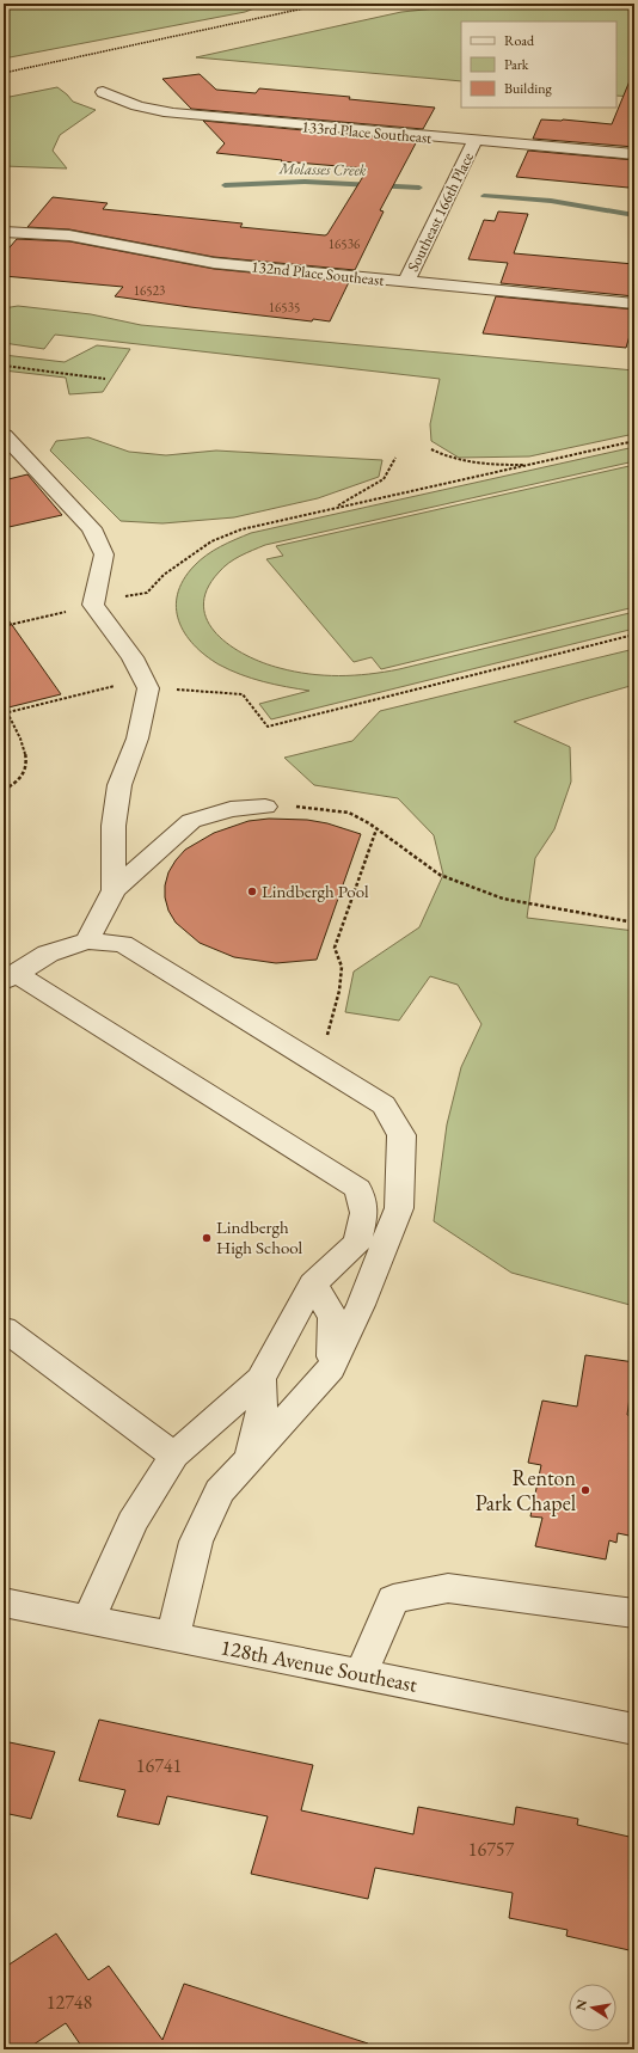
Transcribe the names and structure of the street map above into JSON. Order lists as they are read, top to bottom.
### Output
{
  "streets": {
    "street": [
      "133rd Place Southeast",
      "Southeast 166th Place",
      "132nd Place Southeast",
      "128th Avenue Southeast"
    ]
  },
  "crossings": [
    ["133rd Place Southeast", "Southeast 166th Place"],
    ["Southeast 166th Place", "132nd Place Southeast"]
  ],
  "water": ["Molasses Creek"],
  "places": ["Lindbergh Pool", "Lindbergh High School", "Renton Park Chapel"],
  "house_numbers": [
    "16536",
    "16523",
    "16535",
    "16741",
    "16757",
    "12748"
  ],
  "legend": ["Road", "Park", "Building"],
  "north": "left"
}
